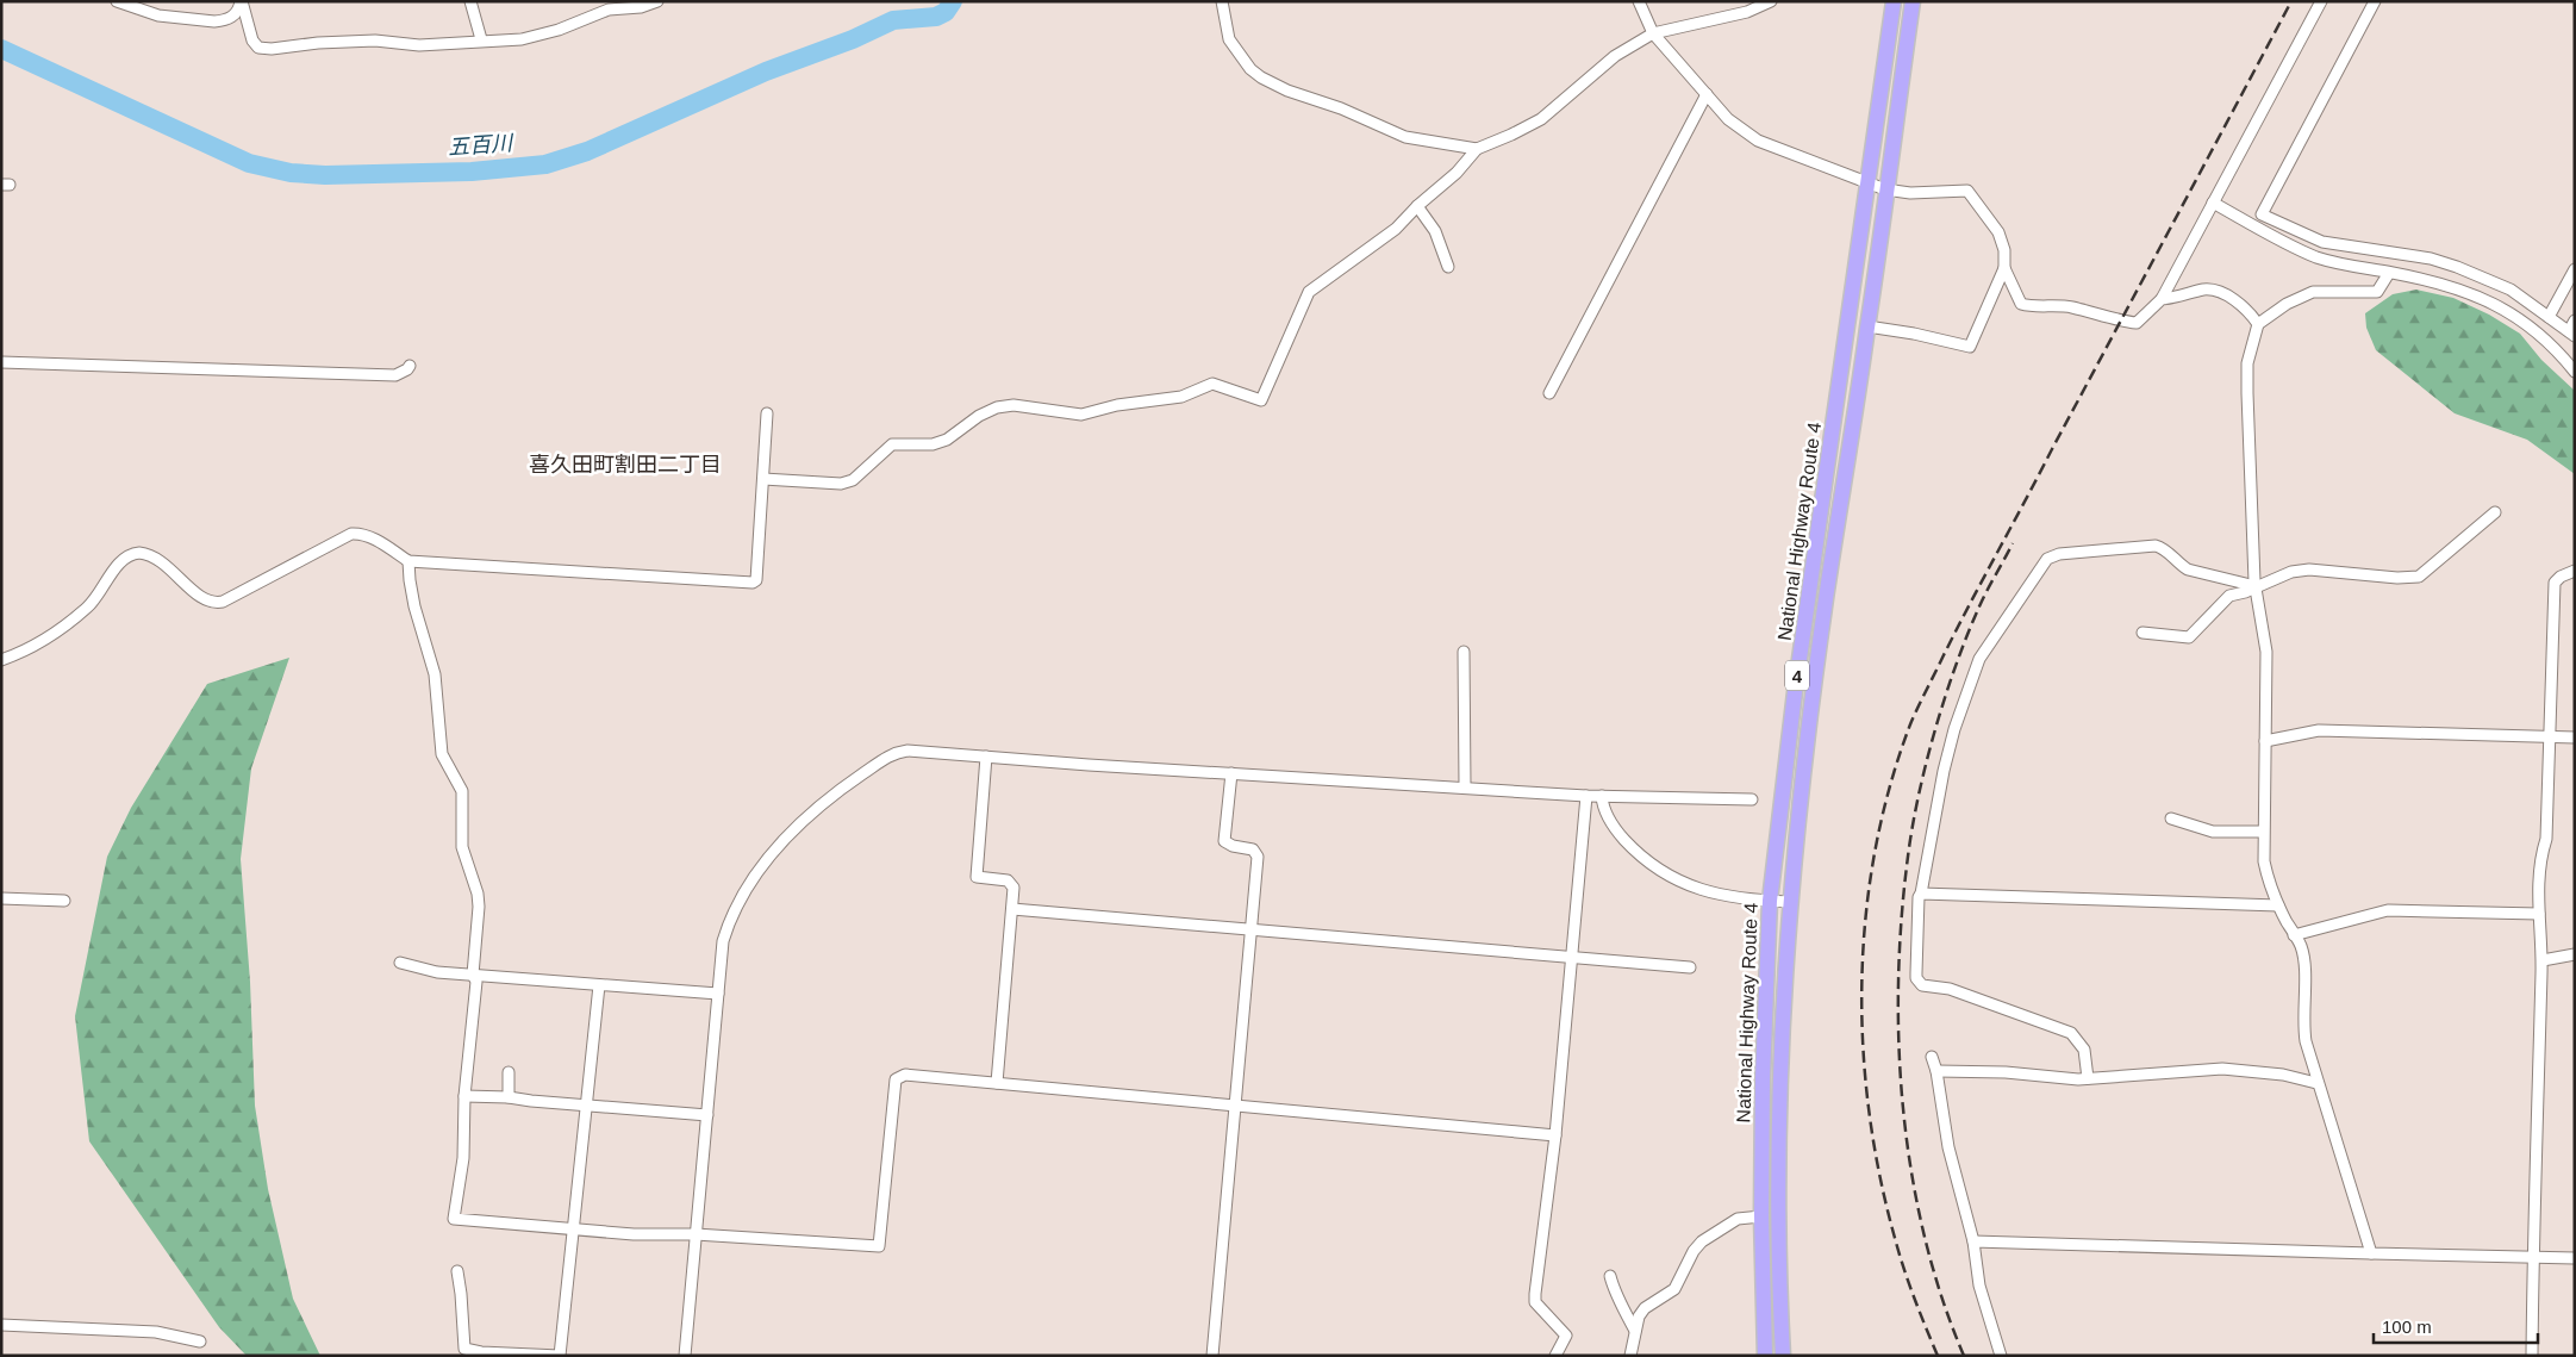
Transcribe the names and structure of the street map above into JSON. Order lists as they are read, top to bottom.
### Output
{
  "streets": {
    "highway": ["National Highway Route 4", "4"]
  },
  "districts": ["喜久田町割田二丁目"],
  "water": ["五百川"],
  "scale_bar": "100 m"
}
